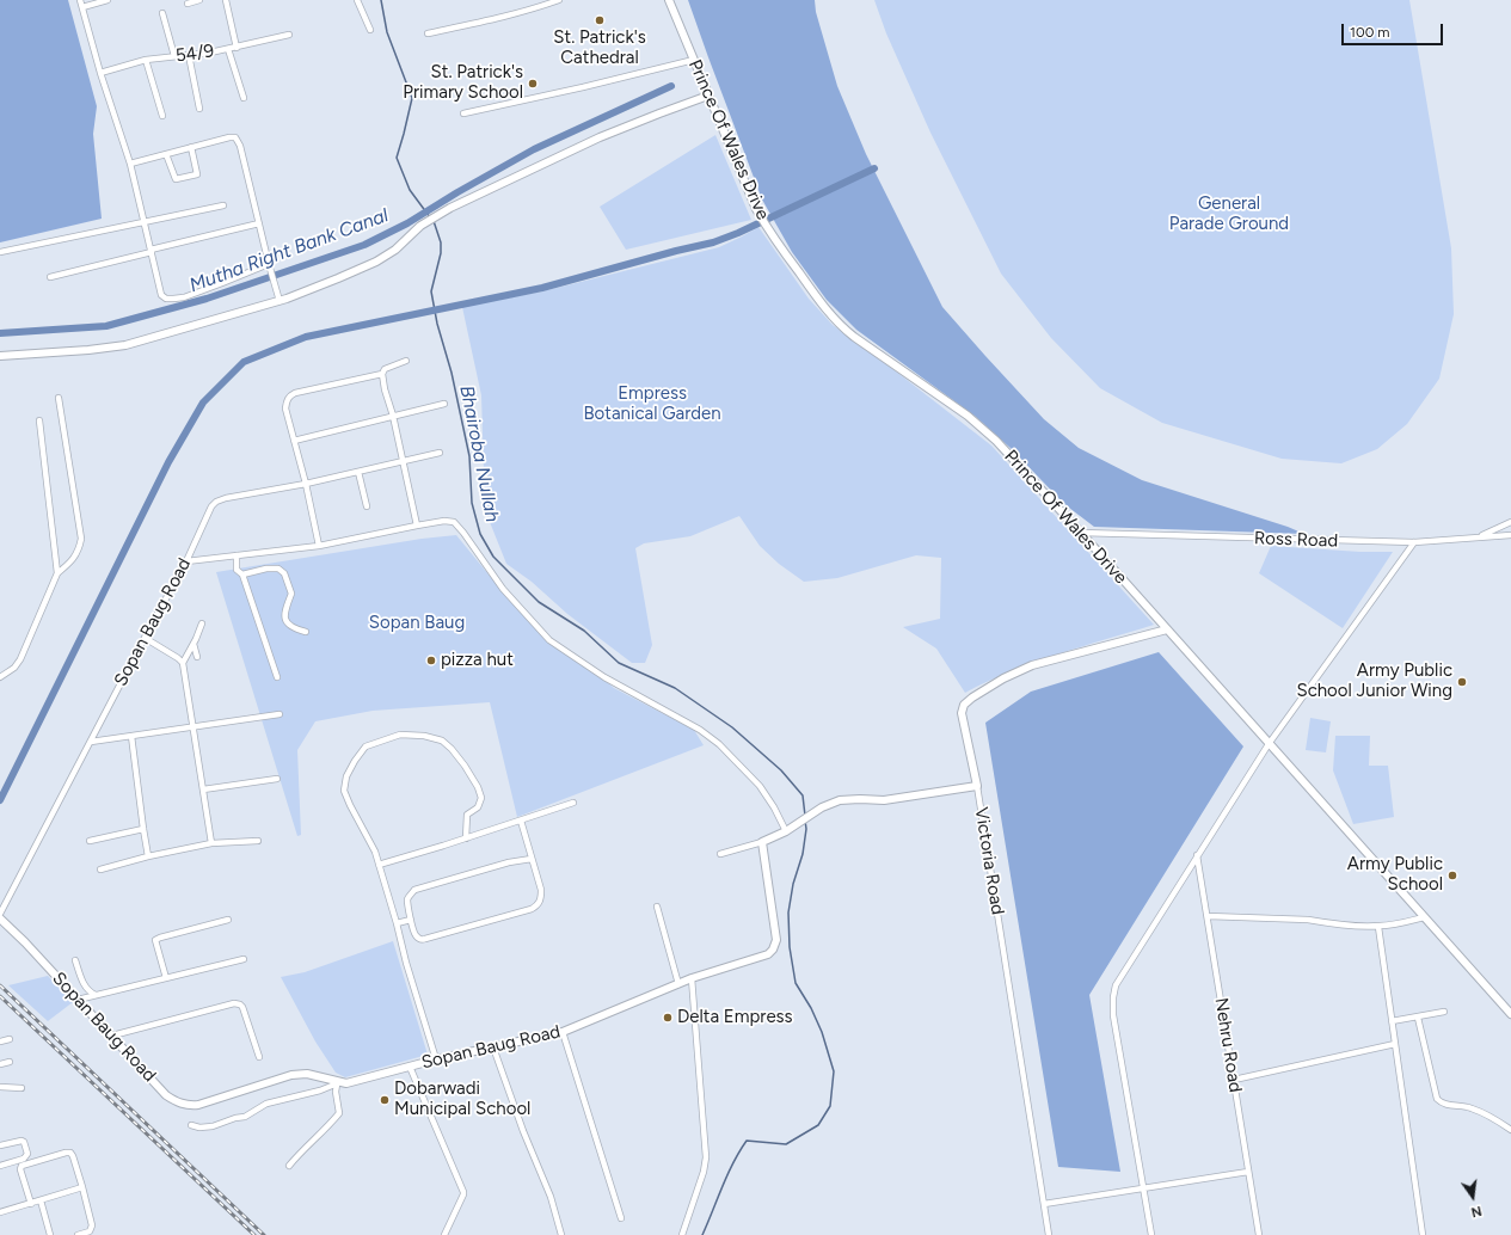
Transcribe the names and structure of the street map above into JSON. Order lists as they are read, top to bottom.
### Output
{
  "streets": {
    "street": [
      "54/9",
      "Prince Of Wales Drive",
      "Ross Road",
      "Sopan Baug Road",
      "Victoria Road",
      "Nehru Road"
    ]
  },
  "crossings": [
    ["Prince Of Wales Drive", "Ross Road"],
    ["Prince Of Wales Drive", "Victoria Road"]
  ],
  "water": ["Mutha Right Bank Canal", "Bhairoba Nullah"],
  "parks": ["General Parade Ground", "Empress Botanical Garden", "Sopan Baug"],
  "places": [
    "St. Patrick's Cathedral",
    "St. Patrick's Primary School",
    "pizza hut",
    "Army Public School Junior Wing",
    "Army Public School",
    "Delta Empress",
    "Dobarwadi Municipal School"
  ],
  "scale_bar": "100 m",
  "north": "bottom"
}
